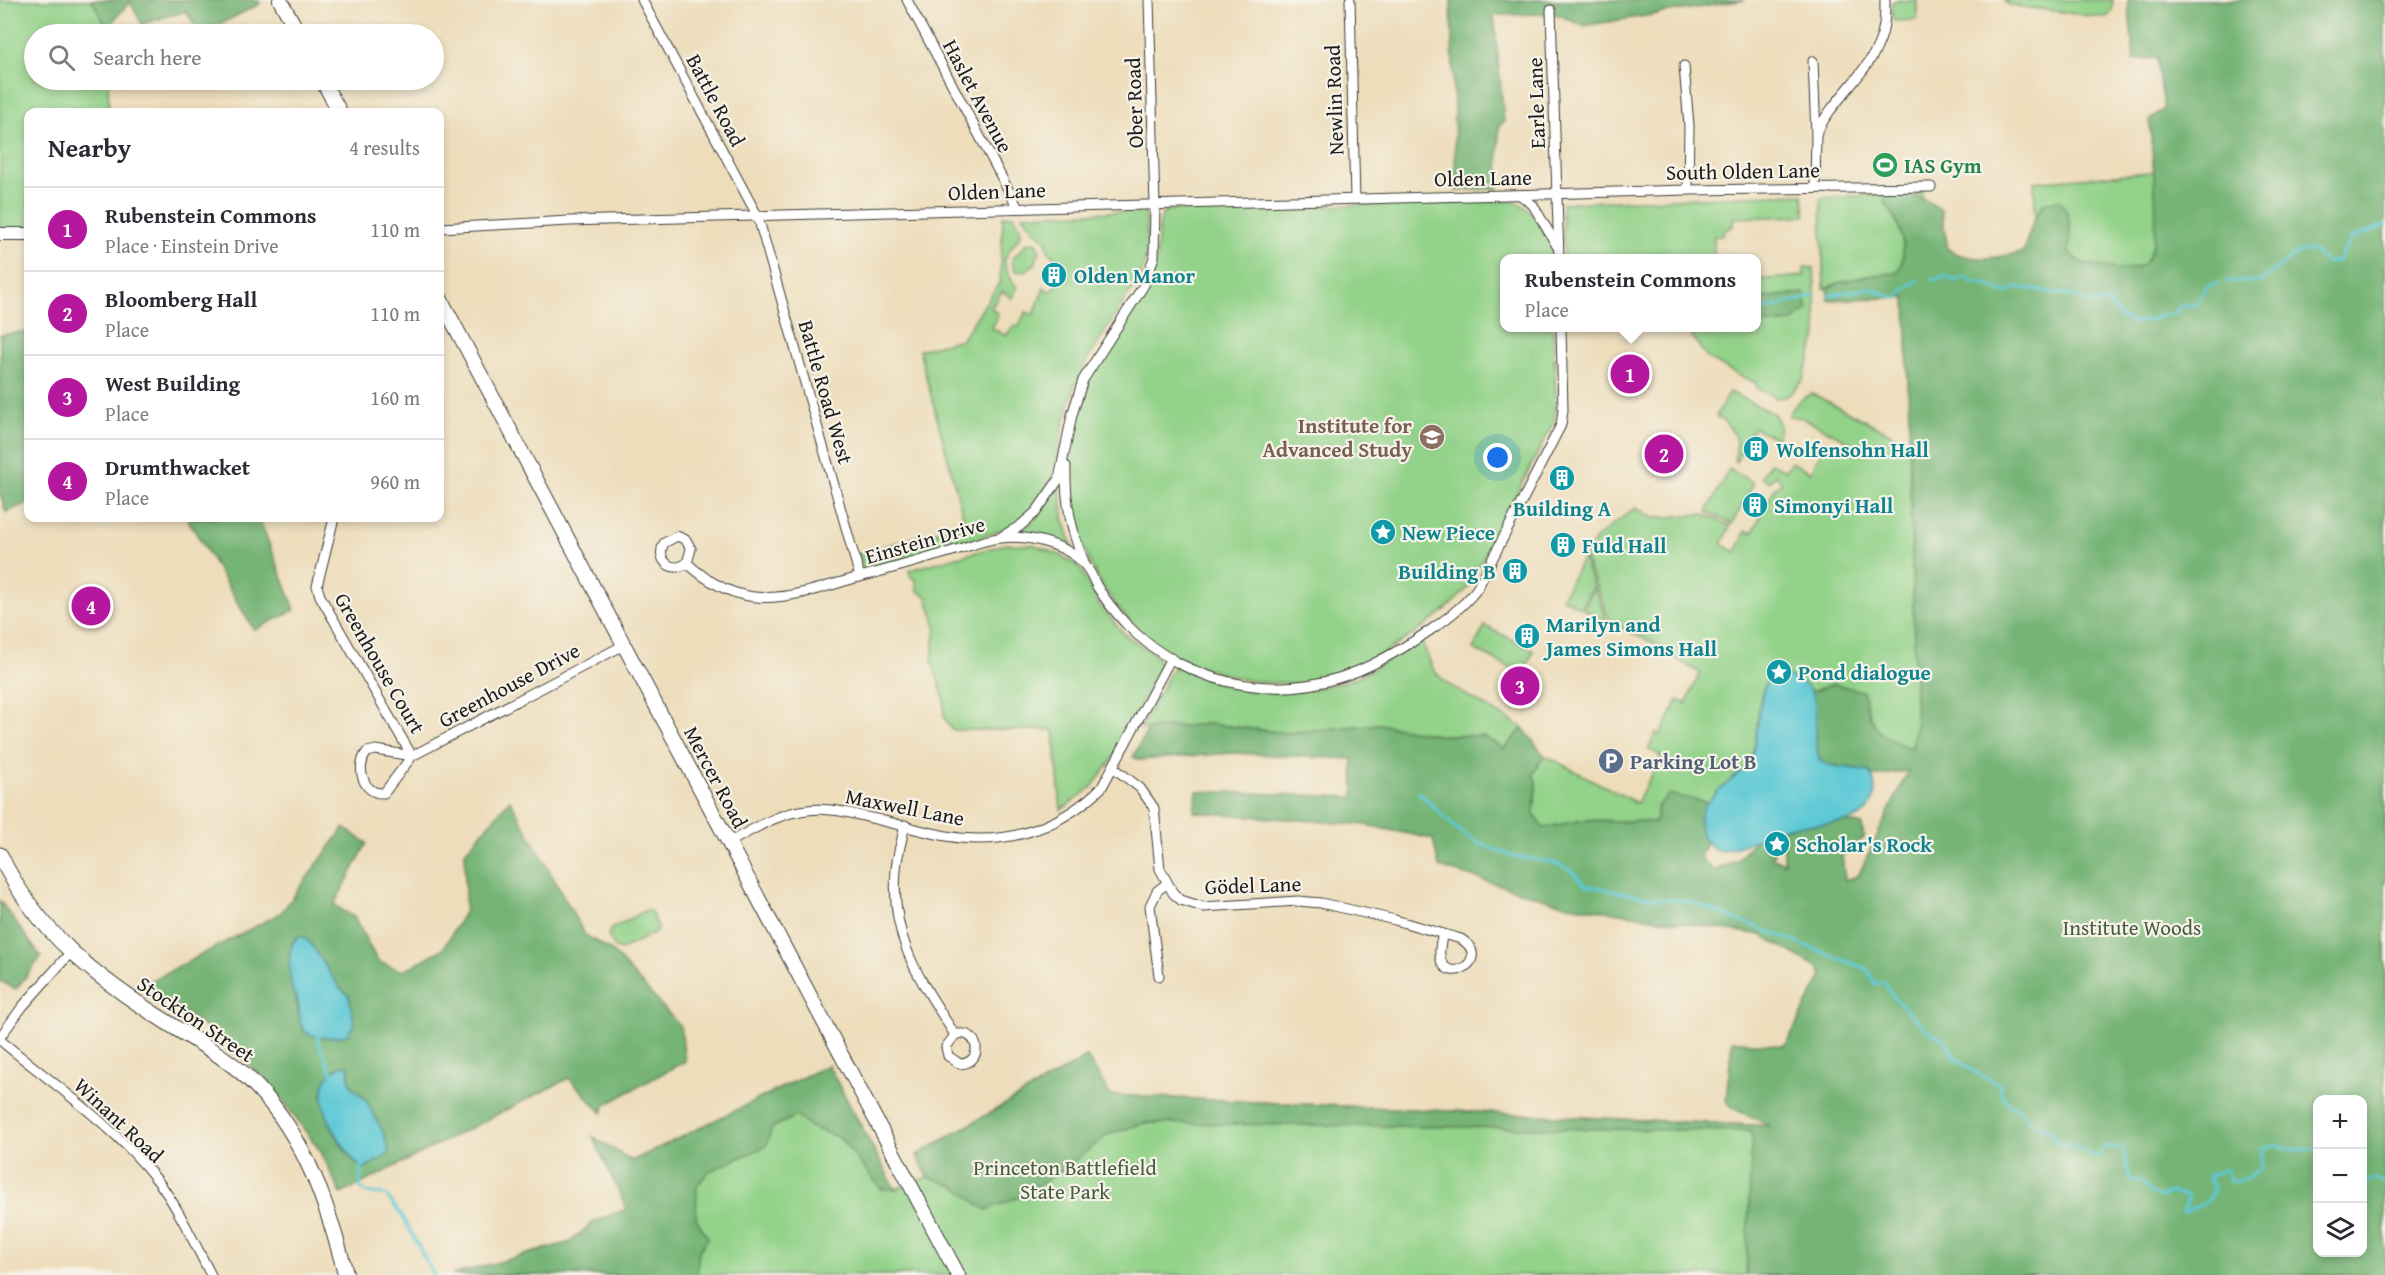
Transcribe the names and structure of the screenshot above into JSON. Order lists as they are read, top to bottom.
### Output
{
  "streets": {
    "highway": ["Stockton Street"],
    "main road": ["Mercer Road"],
    "street": [
      "Haslet Avenue",
      "Battle Road",
      "Newlin Road",
      "Ober Road",
      "Earle Lane",
      "South Olden Lane",
      "Olden Lane",
      "Battle Road West",
      "Einstein Drive",
      "Greenhouse Court",
      "Greenhouse Drive",
      "Maxwell Lane",
      "Gödel Lane",
      "Winant Road"
    ]
  },
  "crossings": [
    ["Haslet Avenue", "Olden Lane"],
    ["Battle Road", "Olden Lane"],
    ["Battle Road", "Battle Road West"],
    ["Newlin Road", "Olden Lane"],
    ["Ober Road", "Olden Lane"],
    ["Ober Road", "Einstein Drive"],
    ["Earle Lane", "South Olden Lane"],
    ["Earle Lane", "Olden Lane"],
    ["South Olden Lane", "Olden Lane"],
    ["Olden Lane", "Battle Road West"],
    ["Olden Lane", "Einstein Drive"],
    ["Battle Road West", "Einstein Drive"],
    ["Einstein Drive", "Maxwell Lane"],
    ["Greenhouse Court", "Greenhouse Drive"],
    ["Greenhouse Drive", "Mercer Road"],
    ["Mercer Road", "Maxwell Lane"]
  ],
  "parks": ["Institute Woods", "Princeton Battlefield State Park"],
  "places": {
    "sports": ["IAS Gym"],
    "building": [
      "Olden Manor",
      "Wolfensohn Hall",
      "Building A",
      "Simonyi Hall",
      "Fuld Hall",
      "Building B",
      "Marilyn and James Simons Hall"
    ],
    "school or university": ["Institute for Advanced Study"],
    "place": ["New Piece", "Pond dialogue", "Scholar's Rock"],
    "parking": ["Parking Lot B"]
  },
  "page": {
    "search": "Search here",
    "heading": ["Nearby", "4 results"],
    "list": [
      {
        "mark": "1",
        "name": "Rubenstein Commons",
        "note": "Place · Einstein Drive",
        "value": "110 m"
      },
      {
        "mark": "2",
        "name": "Bloomberg Hall",
        "note": "Place",
        "value": "110 m"
      },
      {
        "mark": "3",
        "name": "West Building",
        "note": "Place",
        "value": "160 m"
      },
      {
        "mark": "4",
        "name": "Drumthwacket",
        "note": "Place",
        "value": "960 m"
      }
    ],
    "popup": ["Rubenstein Commons", "Place"],
    "pins": [
      "1",
      "2",
      "4",
      "3"
    ],
    "map_buttons": ["+", "−"]
  }
}
